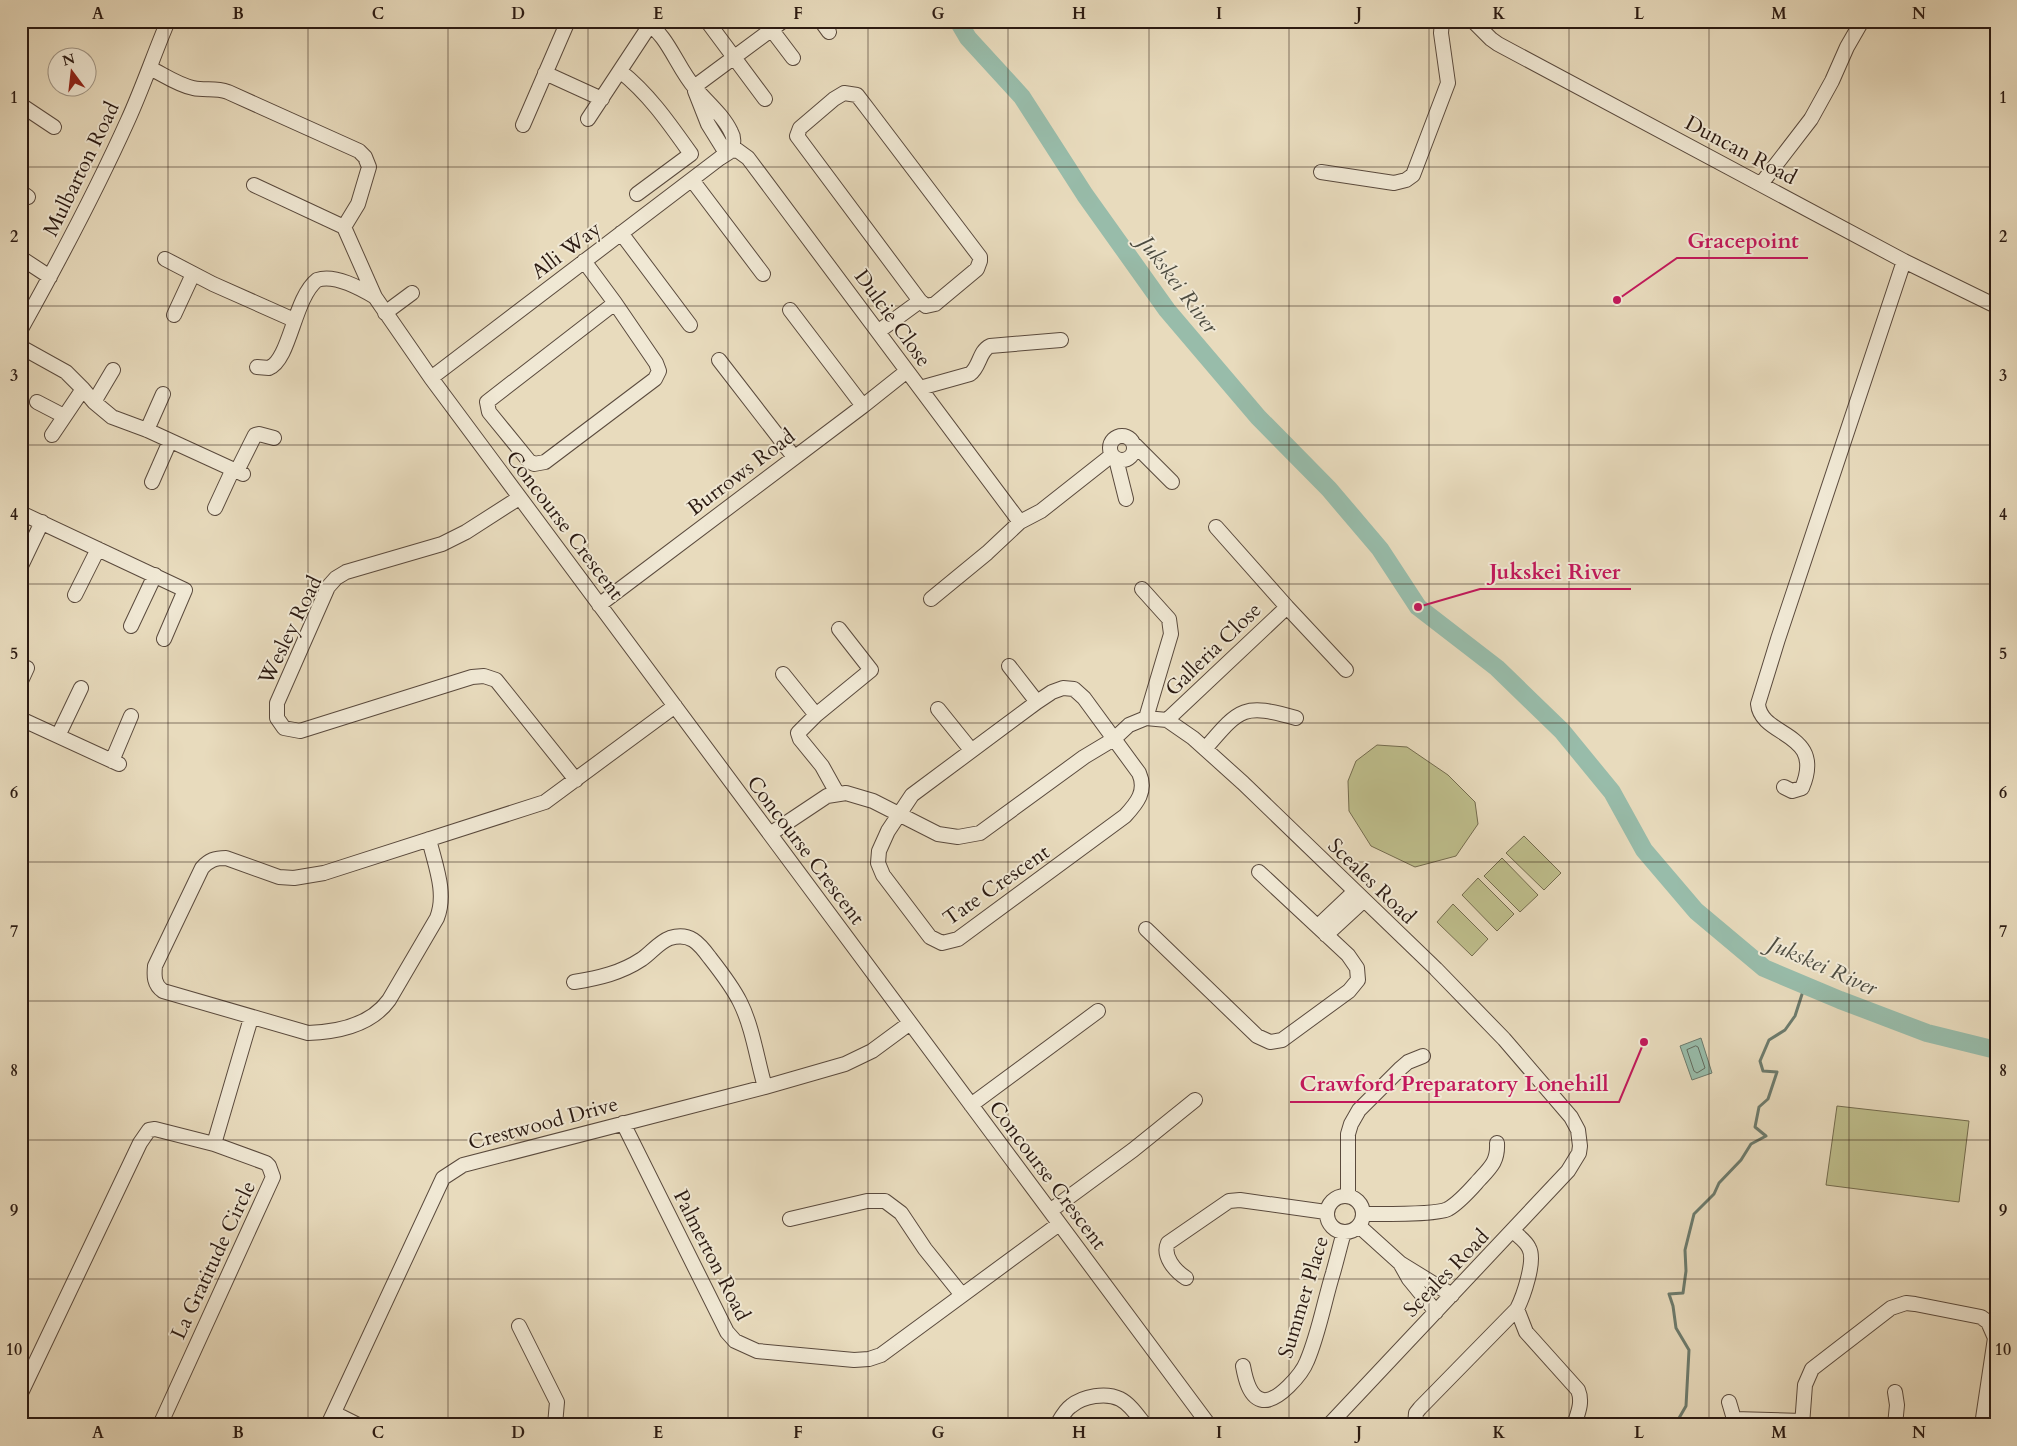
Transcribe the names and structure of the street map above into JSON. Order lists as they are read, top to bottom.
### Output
{
  "streets": {
    "street": [
      "Duncan Road",
      "Mulbarton Road",
      "Alli Way",
      "Dulcie Close",
      "Burrows Road",
      "Concourse Crescent",
      "Wesley Road",
      "Galleria Close",
      "Sceales Road",
      "Tate Crescent",
      "Crestwood Drive",
      "Palmerton Road",
      "La Gratitude Circle",
      "Summer Place"
    ]
  },
  "crossings": [
    ["Alli Way", "Dulcie Close"],
    ["Alli Way", "Concourse Crescent"],
    ["Dulcie Close", "Burrows Road"],
    ["Burrows Road", "Concourse Crescent"],
    ["Concourse Crescent", "Wesley Road"],
    ["Concourse Crescent", "Crestwood Drive"],
    ["Concourse Crescent", "Palmerton Road"],
    ["Galleria Close", "Sceales Road"],
    ["Crestwood Drive", "Palmerton Road"]
  ],
  "water": ["Jukskei River"],
  "places": ["Gracepoint", "Jukskei River", "Crawford Preparatory Lonehill"],
  "north": "top",
  "grid": {
    "columns": [
      "A",
      "B",
      "C",
      "D",
      "E",
      "F",
      "G",
      "H",
      "I",
      "J",
      "K",
      "L",
      "M",
      "N"
    ],
    "rows": [
      "1",
      "2",
      "3",
      "4",
      "5",
      "6",
      "7",
      "8",
      "9",
      "10"
    ]
  }
}
